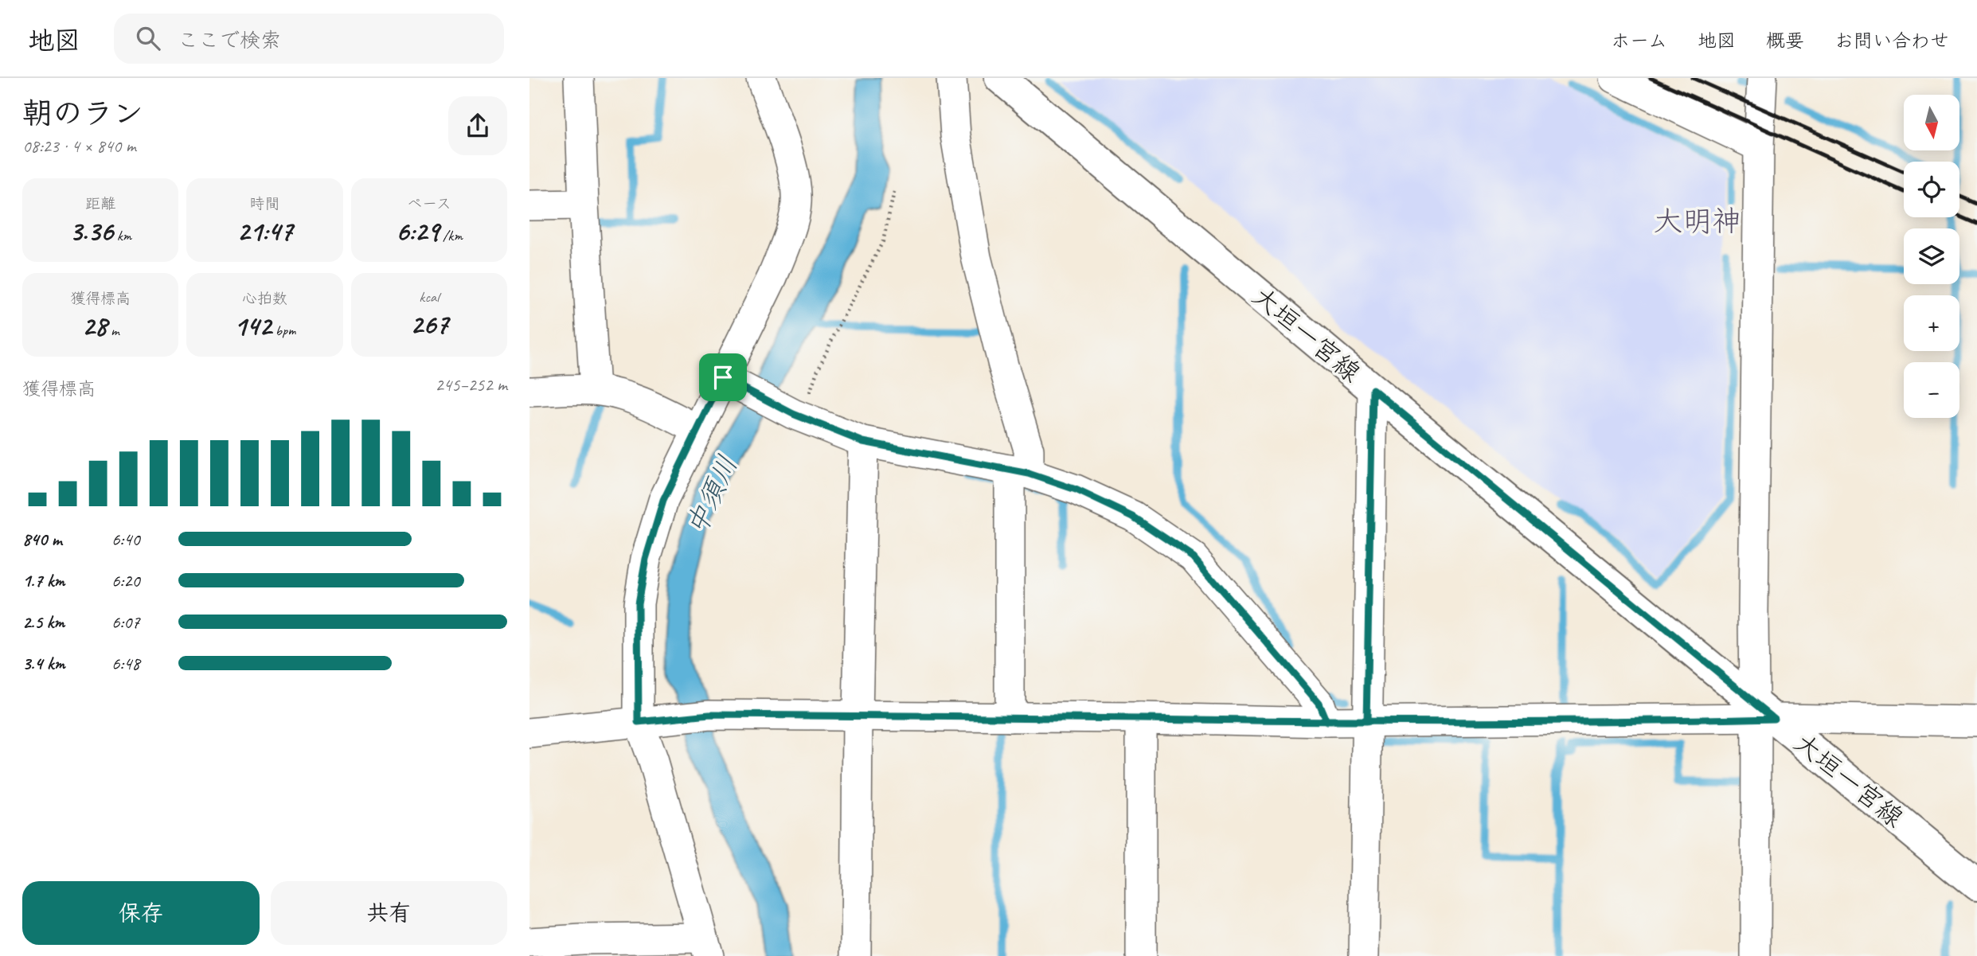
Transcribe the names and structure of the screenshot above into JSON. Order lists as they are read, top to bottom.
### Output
{
  "streets": {
    "main road": ["大垣一宮線"]
  },
  "districts": ["大明神"],
  "water": ["中須川"],
  "north": "bottom",
  "page": {
    "header": "地図",
    "search": "ここで検索",
    "nav": [
      "ホーム",
      "地図",
      "概要",
      "お問い合わせ"
    ],
    "heading": ["朝のラン", "08:23 · 4 × 840 m"],
    "map_buttons": ["+", "−"],
    "stats": [
      ["距離", "3.36 km"],
      ["時間", "21:47"],
      ["ペース", "6:29 /km"],
      ["獲得標高", "28 m"],
      ["心拍数", "142 bpm"],
      ["kcal", "267"]
    ],
    "chart": ["獲得標高", "245–252 m"],
    "list": [
      {
        "name": "840 m",
        "note": "6:40"
      },
      {
        "name": "1.7 km",
        "note": "6:20"
      },
      {
        "name": "2.5 km",
        "note": "6:07"
      },
      {
        "name": "3.4 km",
        "note": "6:48"
      }
    ],
    "buttons": ["保存", "共有"]
  }
}
